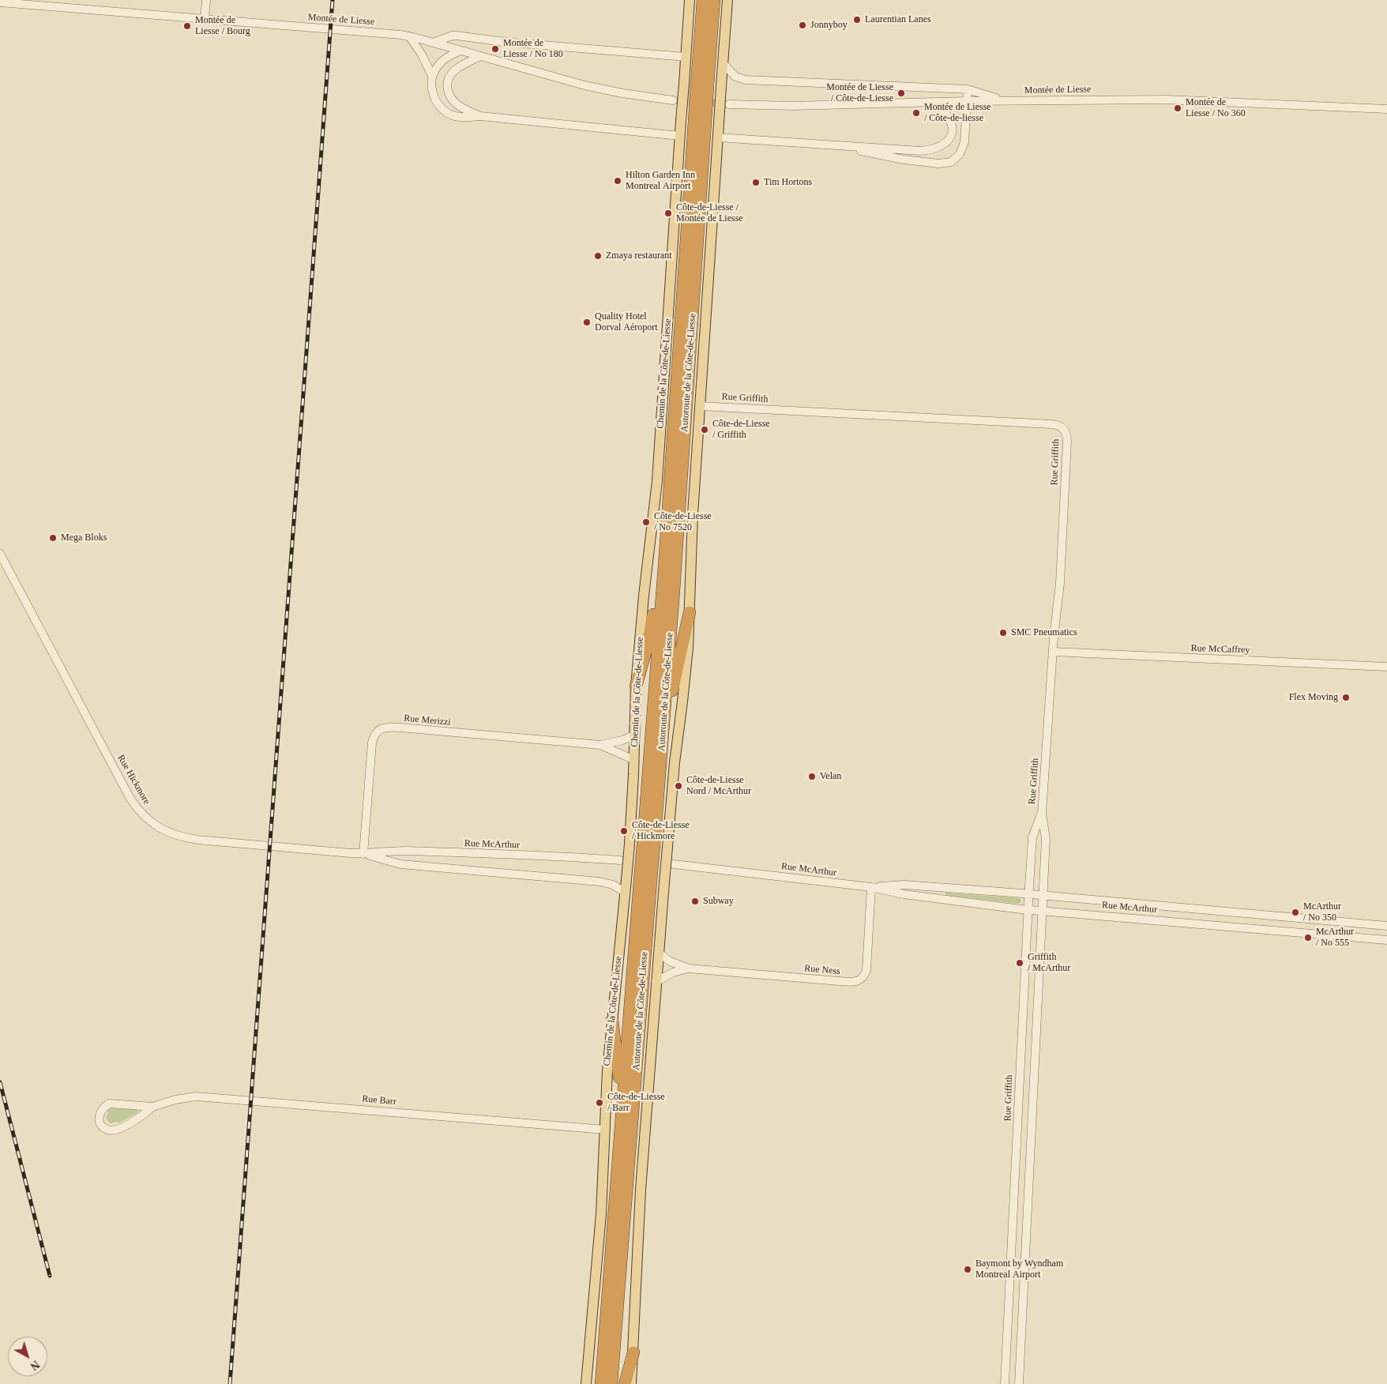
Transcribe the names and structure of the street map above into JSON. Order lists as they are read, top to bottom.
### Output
{
  "streets": {
    "highway": ["Autoroute de la Côte-de-Liesse"],
    "main road": ["Chemin de la Côte-de-Liesse"],
    "street": [
      "Montée de Liesse",
      "Rue Griffith",
      "Rue McCaffrey",
      "Rue Merizzi",
      "Rue Hickmore",
      "Rue McArthur",
      "Rue Ness",
      "Rue Barr"
    ]
  },
  "crossings": [
    ["Chemin de la Côte-de-Liesse", "Rue Merizzi"],
    ["Chemin de la Côte-de-Liesse", "Rue Barr"],
    ["Rue Griffith", "Rue McCaffrey"],
    ["Rue Griffith", "Rue McArthur"],
    ["Rue Merizzi", "Rue Hickmore"],
    ["Rue Merizzi", "Rue McArthur"],
    ["Rue Hickmore", "Rue McArthur"],
    ["Rue McArthur", "Rue Ness"]
  ],
  "places": [
    "Laurentian Lanes",
    "Jonnyboy",
    "Montée de Liesse / Bourg",
    "Montée de Liesse / No 180",
    "Montée de Liesse / Côte-de-Liesse",
    "Montée de Liesse / No 360",
    "Montée de Liesse / Côte-de-liesse",
    "Hilton Garden Inn Montreal Airport",
    "Tim Hortons",
    "Côte-de-Liesse / Montée de Liesse",
    "Zmaya restaurant",
    "Quality Hotel Dorval Aéroport",
    "Côte-de-Liesse / Griffith",
    "Côte-de-Liesse / No 7520",
    "Mega Bloks",
    "SMC Pneumatics",
    "Flex Moving",
    "Velan",
    "Côte-de-Liesse Nord / McArthur",
    "Côte-de-Liesse / Hickmore",
    "Subway",
    "McArthur / No 350",
    "McArthur / No 555",
    "Griffith / McArthur",
    "Côte-de-Liesse / Barr",
    "Baymont by Wyndham Montreal Airport"
  ],
  "north": "bottom right"
}
